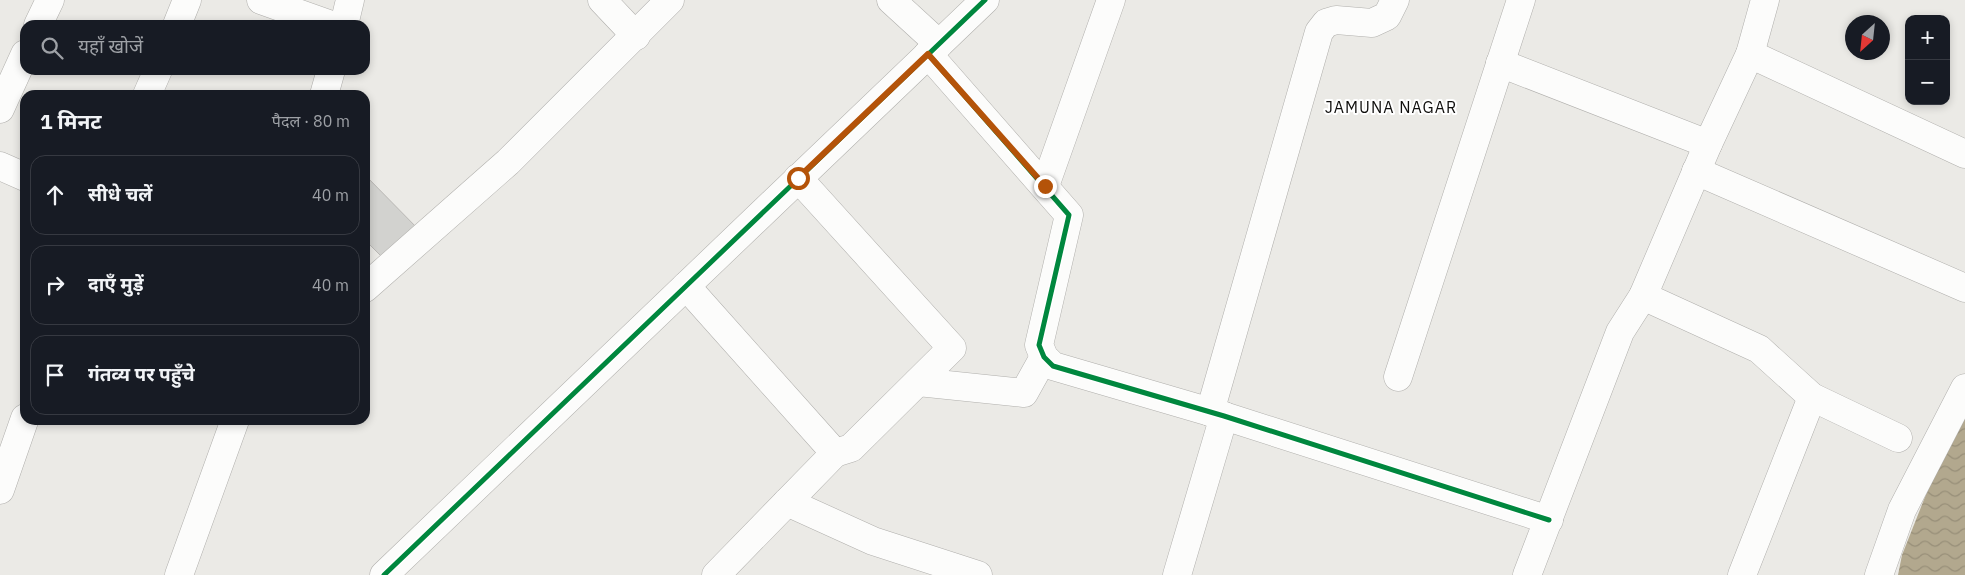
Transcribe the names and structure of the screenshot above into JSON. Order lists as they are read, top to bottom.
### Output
{
  "districts": ["JAMUNA NAGAR"],
  "north": "bottom left",
  "page": {
    "map_buttons": ["+", "−"],
    "search": "यहाँ खोजें",
    "heading": ["1 मिनट", "पैदल · 80 m"],
    "list": [
      ["सीधे चलें", "40 m"],
      ["दाएँ मुड़ें", "40 m"],
      "गंतव्य पर पहुँचे"
    ]
  }
}
